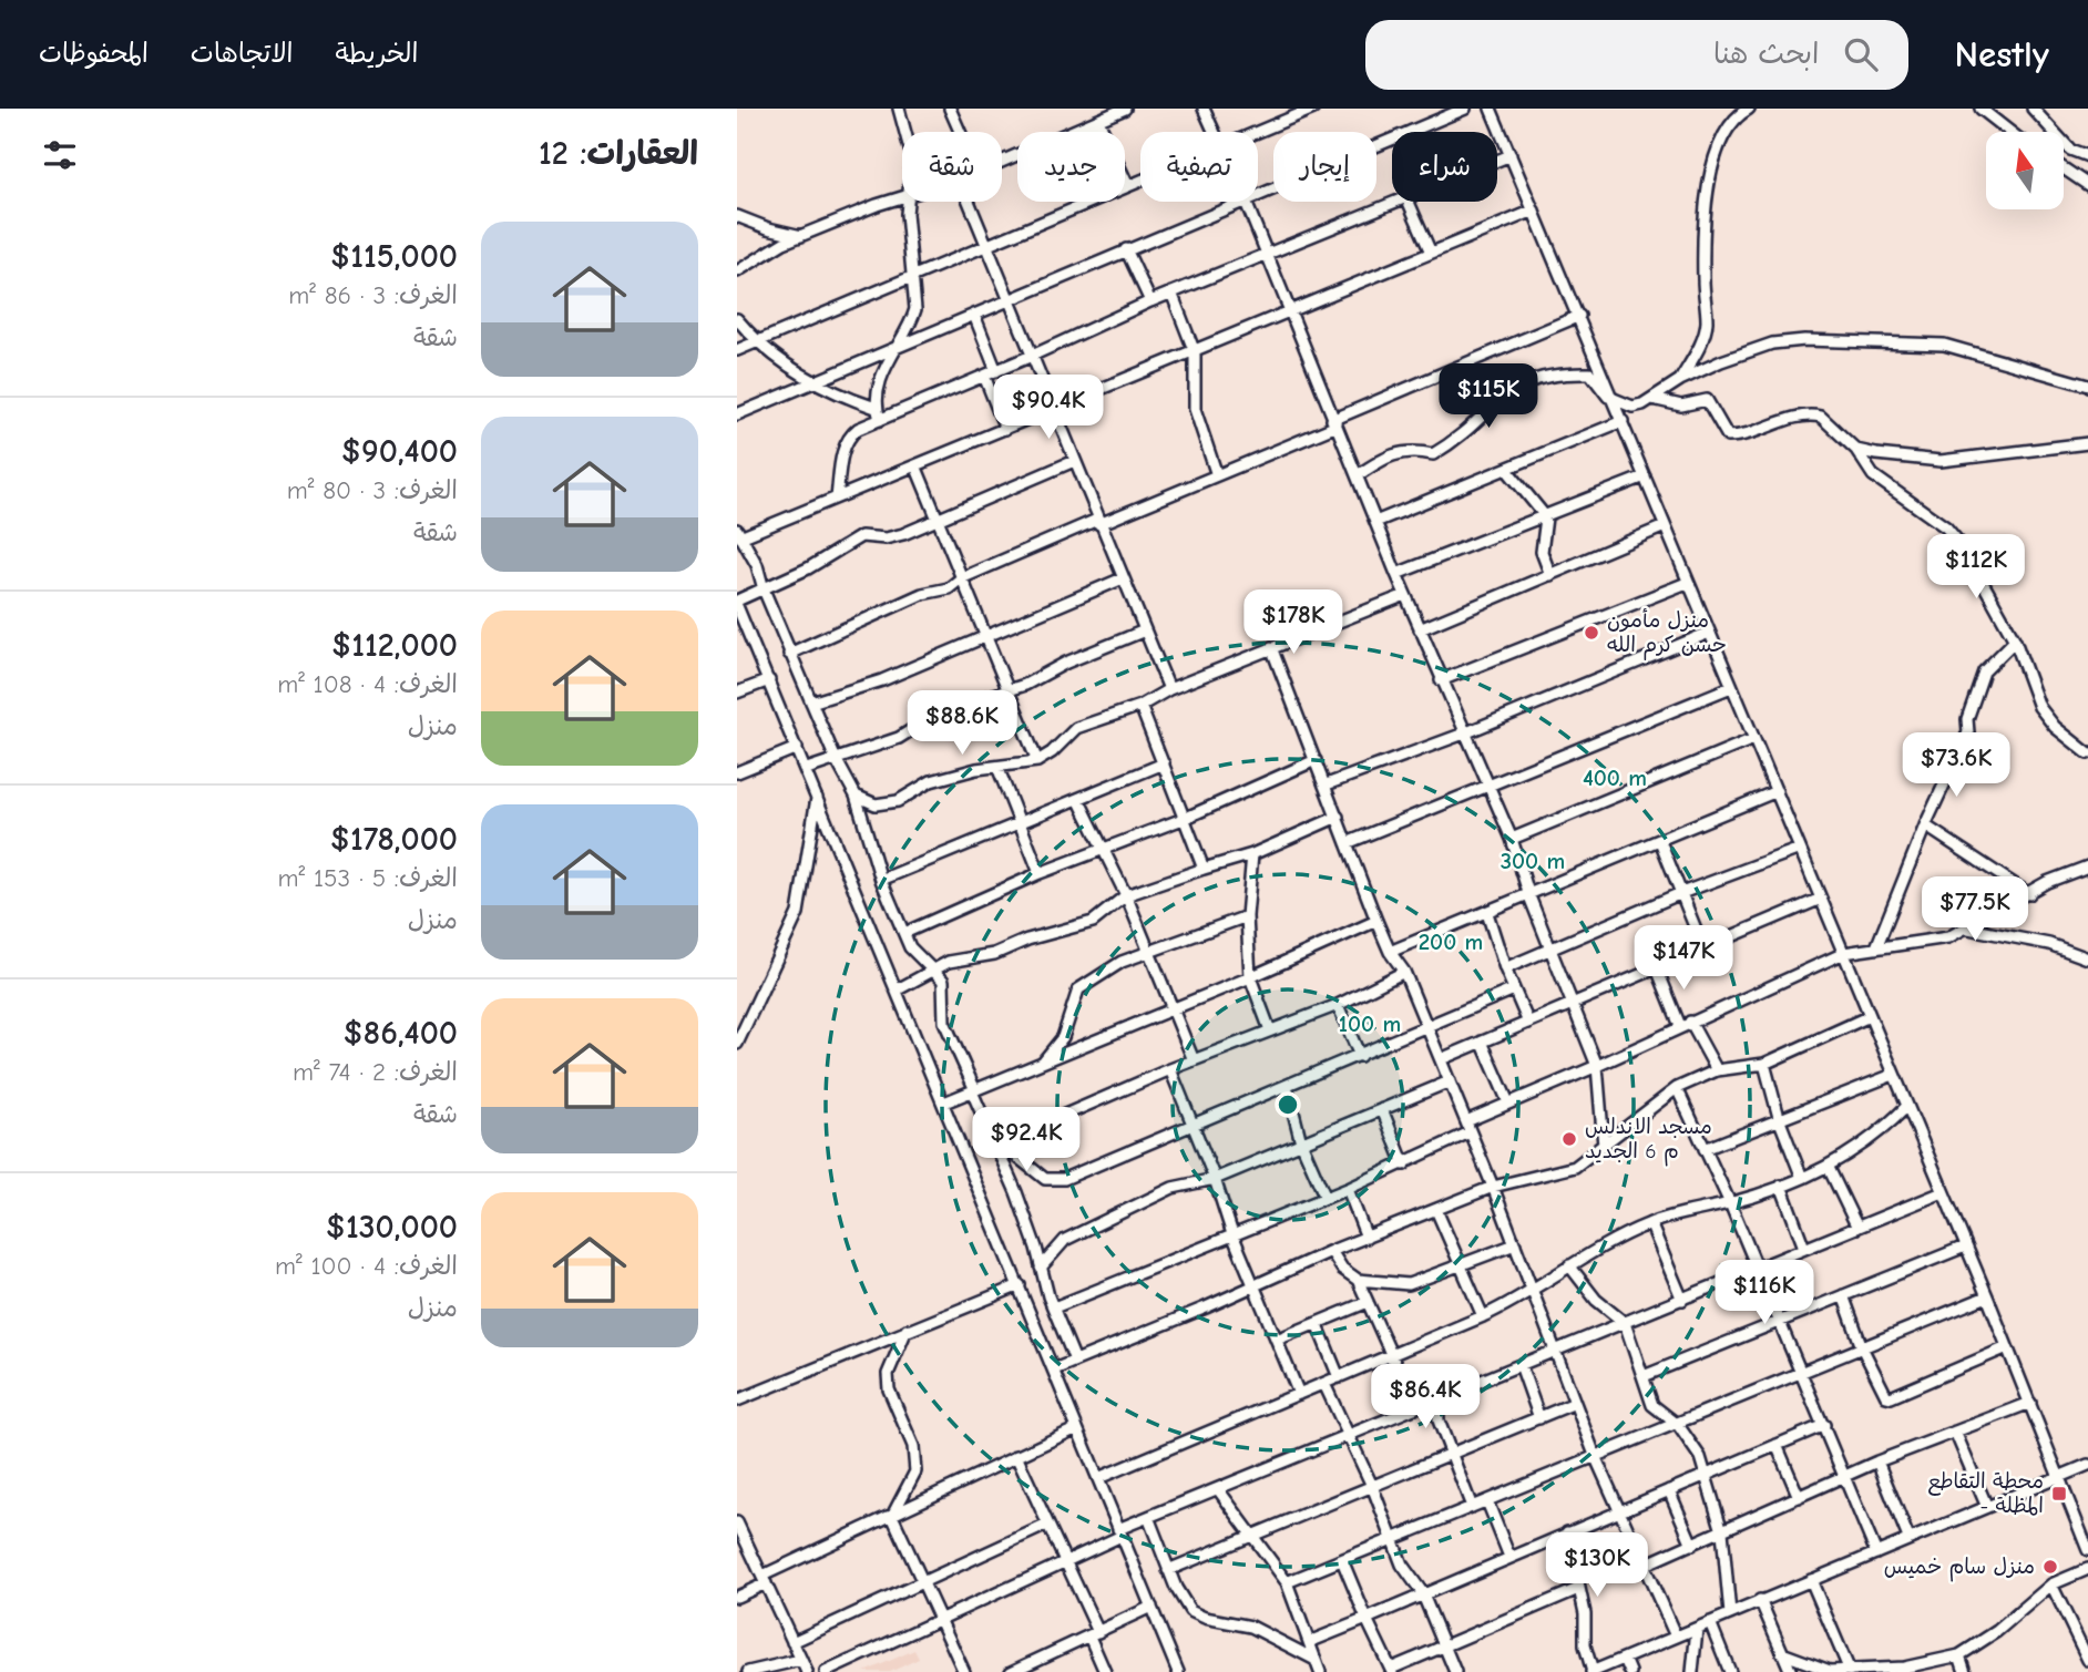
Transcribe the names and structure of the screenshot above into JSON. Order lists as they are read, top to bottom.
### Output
{
  "places": {
    "other": ["منزل مأمون حسن كرم الله", "مسجد الاندلس م 6 الجديد", "منزل سام خميس"],
    "transit": ["محطة التقاطع - المظلة"]
  },
  "north": "top",
  "page": {
    "header": "Nestly",
    "search": "ابحث هنا",
    "nav": ["الخريطة", "الاتجاهات", "المحفوظات"],
    "heading": "العقارات: 12",
    "chip": [
      "شراء",
      "إيجار",
      "تصفية",
      "جديد",
      "شقة"
    ],
    "list": [
      {
        "name": "$115,000",
        "note": "الغرف: 3 · 86 m² · شقة"
      },
      {
        "name": "$90,400",
        "note": "الغرف: 3 · 80 m² · شقة"
      },
      {
        "name": "$112,000",
        "note": "الغرف: 4 · 108 m² · منزل"
      },
      {
        "name": "$178,000",
        "note": "الغرف: 5 · 153 m² · منزل"
      },
      {
        "name": "$86,400",
        "note": "الغرف: 2 · 74 m² · شقة"
      },
      {
        "name": "$130,000",
        "note": "الغرف: 4 · 100 m² · منزل"
      }
    ],
    "price": [
      "$115K",
      "$90.4K",
      "$112K",
      "$178K",
      "$88.6K",
      "$73.6K",
      "$77.5K",
      "$147K",
      "$92.4K",
      "$116K",
      "$86.4K",
      "$130K"
    ]
  },
  "rings": [
    "400 m",
    "300 m",
    "200 m",
    "100 m"
  ]
}
